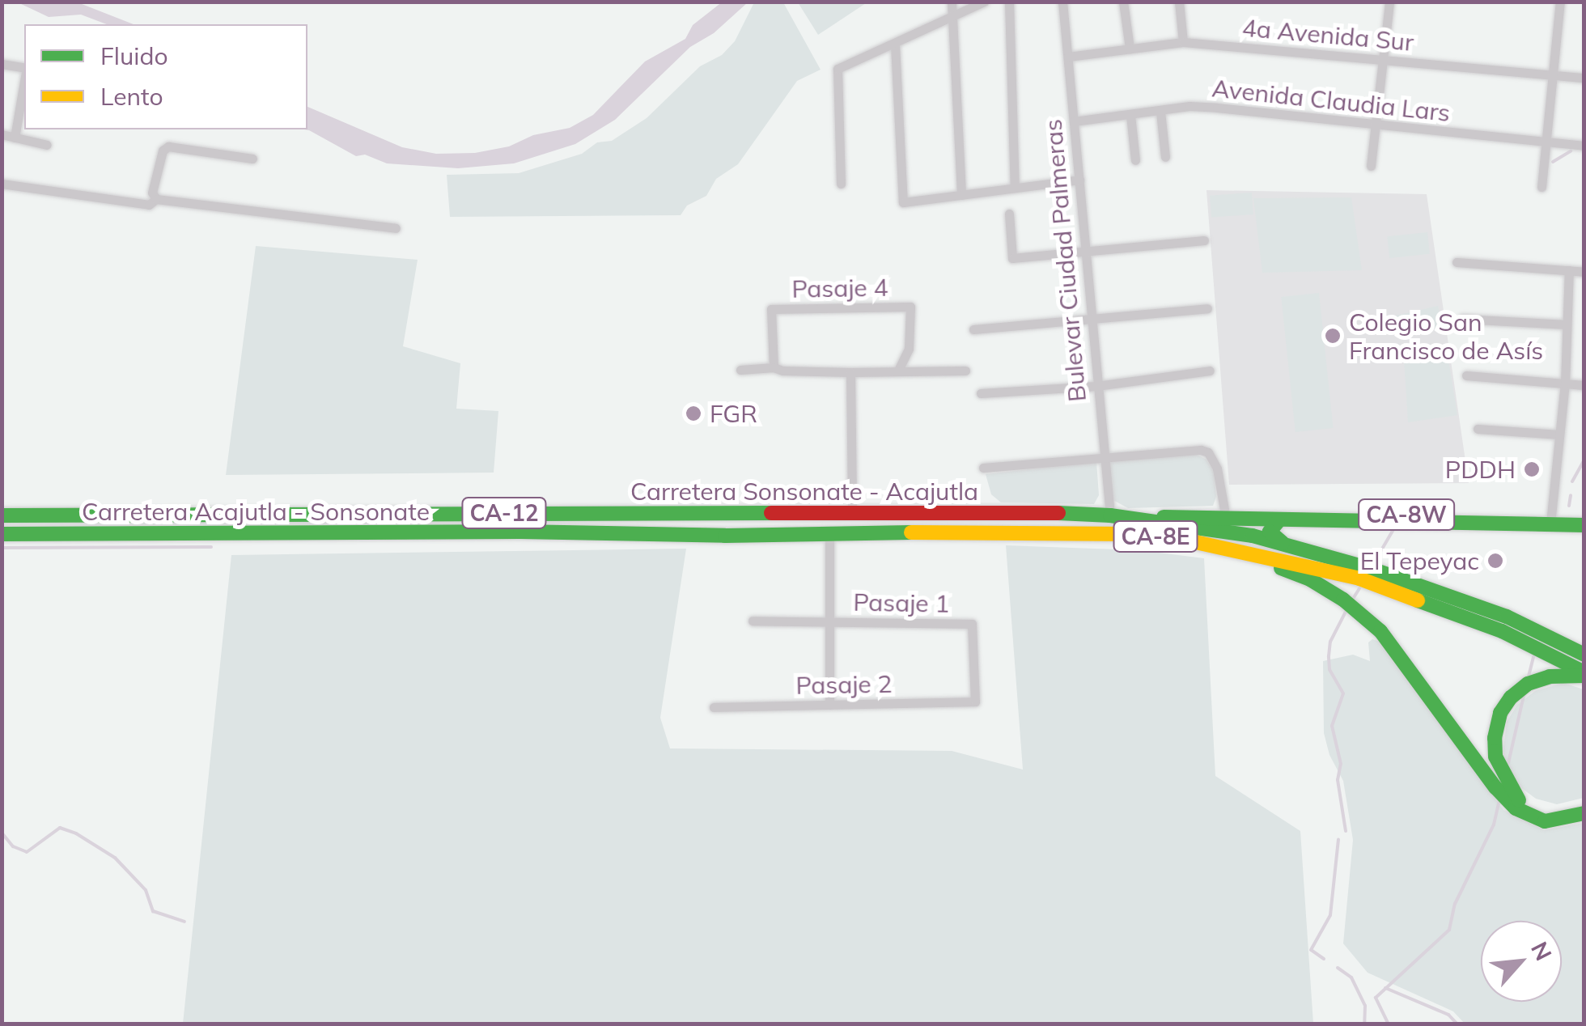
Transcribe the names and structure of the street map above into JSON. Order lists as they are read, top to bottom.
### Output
{
  "streets": {
    "main road": [
      "Carretera Sonsonate - Acajutla",
      "Carretera Acajutla - Sonsonate",
      "CA-12",
      "CA-8W",
      "CA-8E"
    ],
    "street": [
      "4a Avenida Sur",
      "Avenida Claudia Lars",
      "Bulevar Ciudad Palmeras",
      "Pasaje 4",
      "Pasaje 1",
      "Pasaje 2"
    ]
  },
  "crossings": [
    ["4a Avenida Sur", "Bulevar Ciudad Palmeras"],
    ["Avenida Claudia Lars", "Bulevar Ciudad Palmeras"],
    ["Bulevar Ciudad Palmeras", "Carretera Sonsonate - Acajutla"],
    ["Bulevar Ciudad Palmeras", "CA-8W"],
    ["Carretera Sonsonate - Acajutla", "Carretera Acajutla - Sonsonate"],
    ["Carretera Sonsonate - Acajutla", "CA-8W"],
    ["Pasaje 1", "Pasaje 2"]
  ],
  "places": [
    "Colegio San Francisco de Asís",
    "FGR",
    "PDDH",
    "El Tepeyac"
  ],
  "legend": ["Fluido", "Lento"],
  "north": "top right"
}
